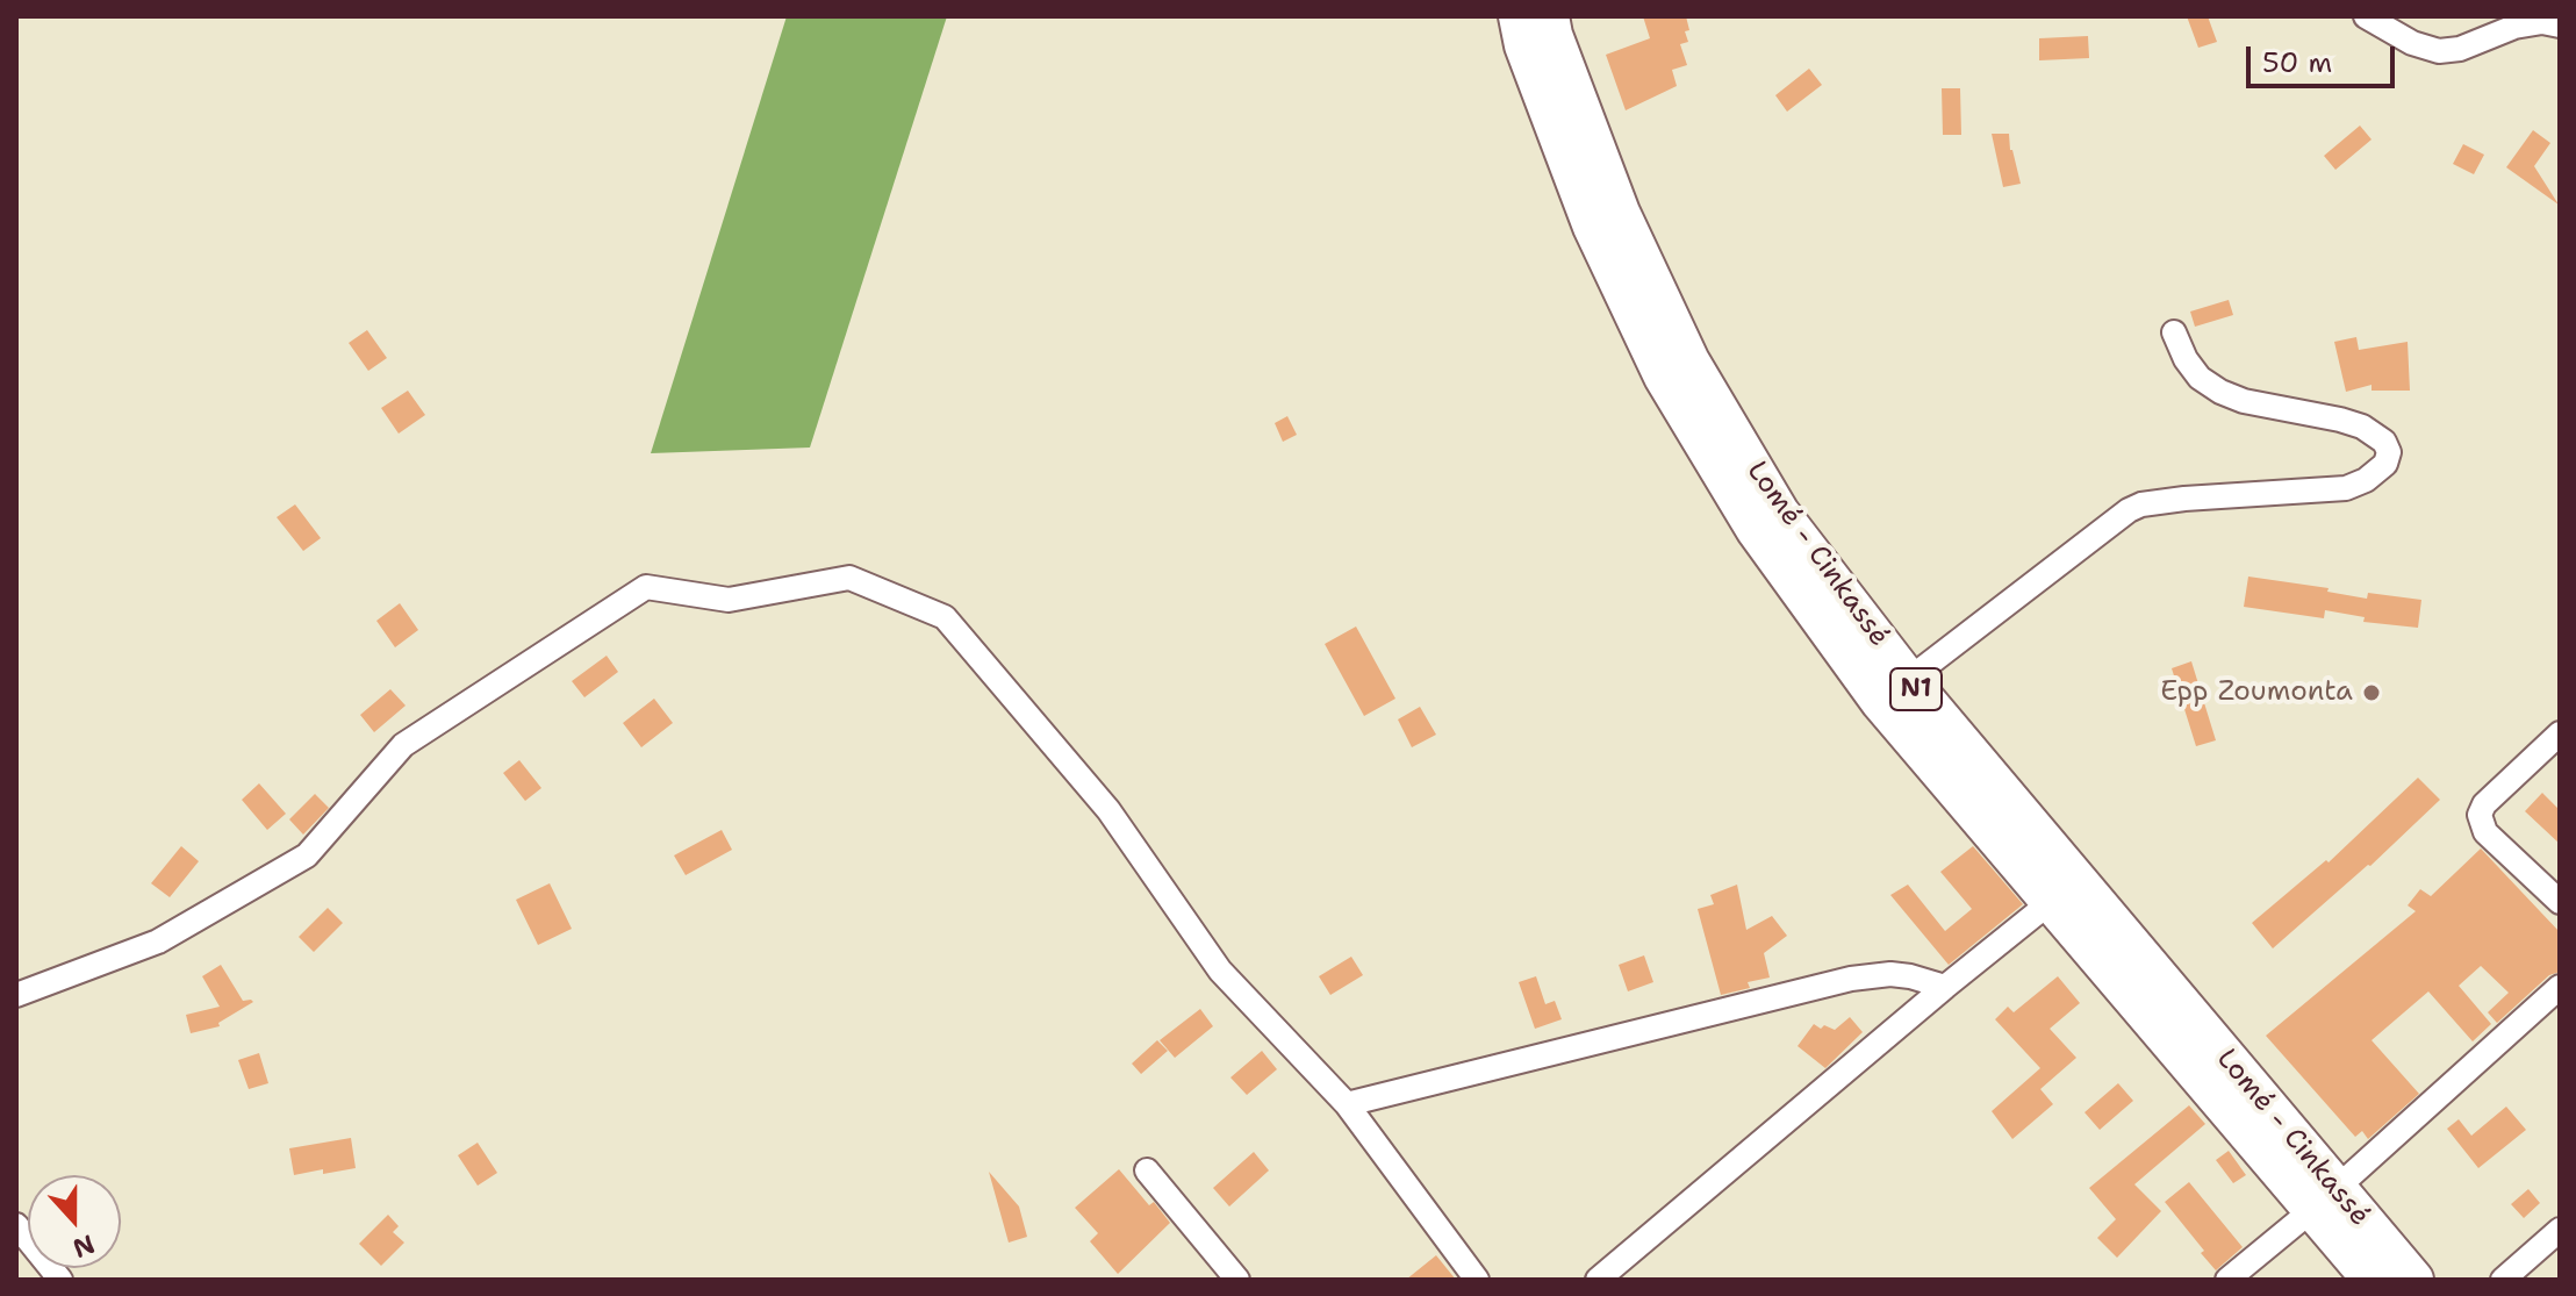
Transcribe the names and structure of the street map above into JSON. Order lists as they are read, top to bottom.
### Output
{
  "streets": {
    "highway": ["Lomé - Cinkassé", "N1"]
  },
  "places": ["Epp Zoumonta"],
  "scale_bar": "50 m",
  "north": "bottom"
}
